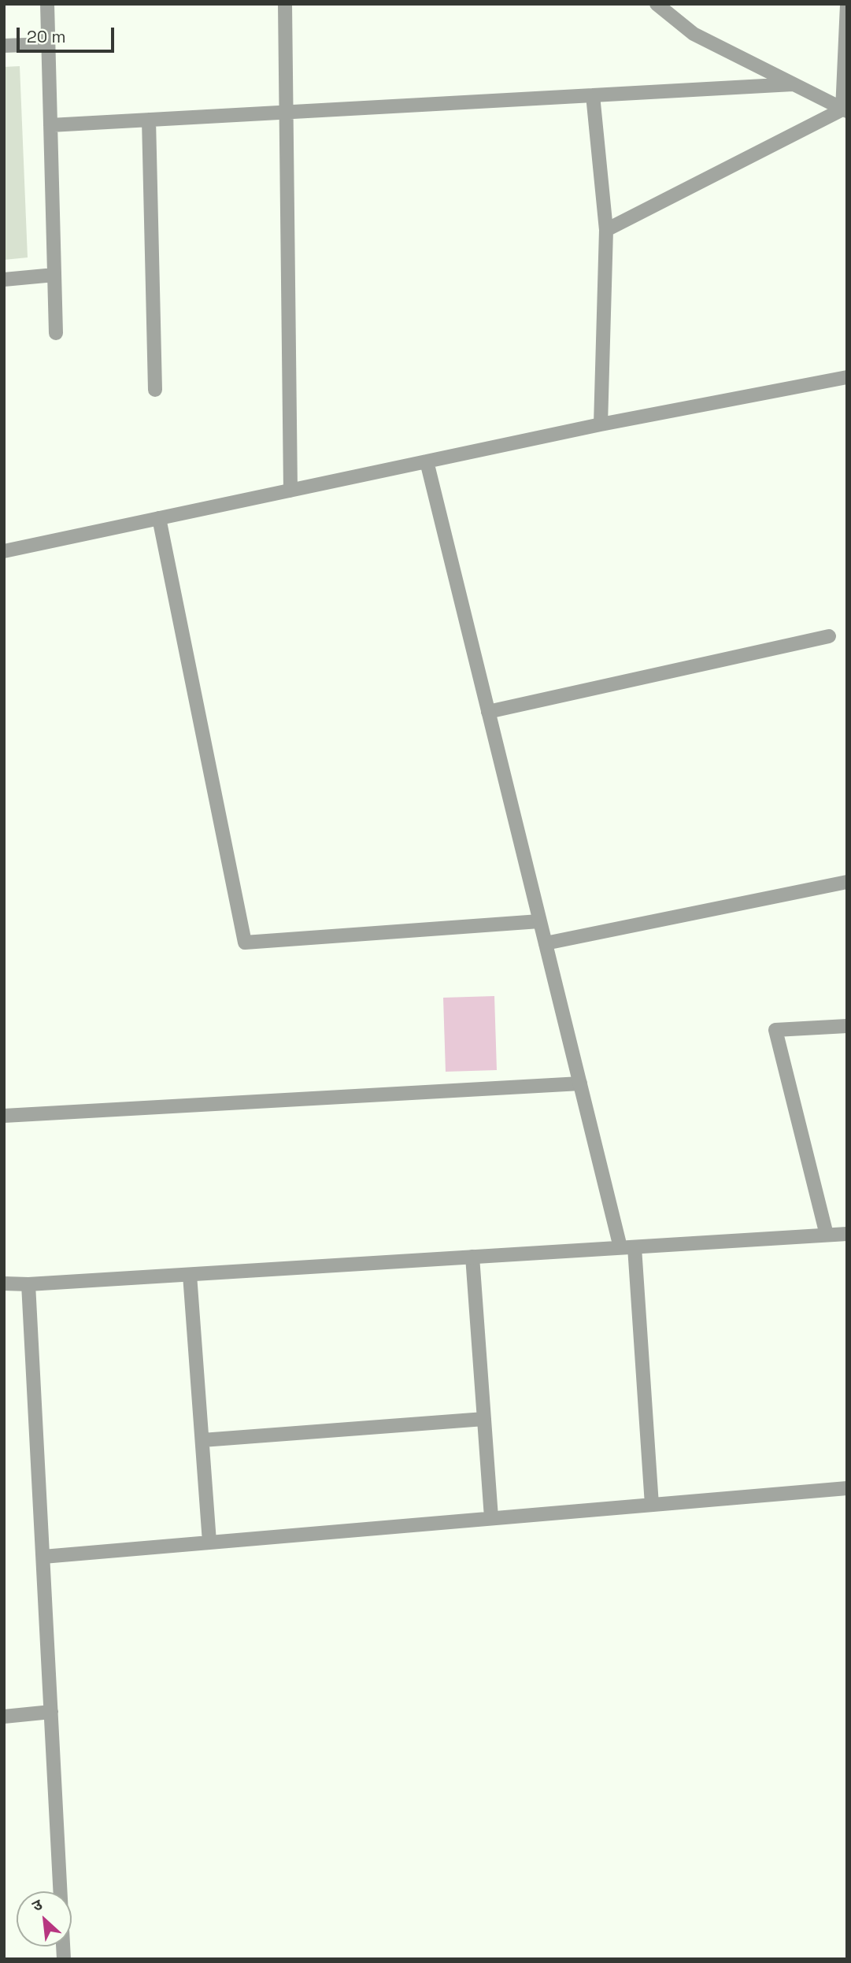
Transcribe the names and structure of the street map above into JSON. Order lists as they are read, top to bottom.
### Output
{
  "scale_bar": "20 m",
  "north": "top left"
}
